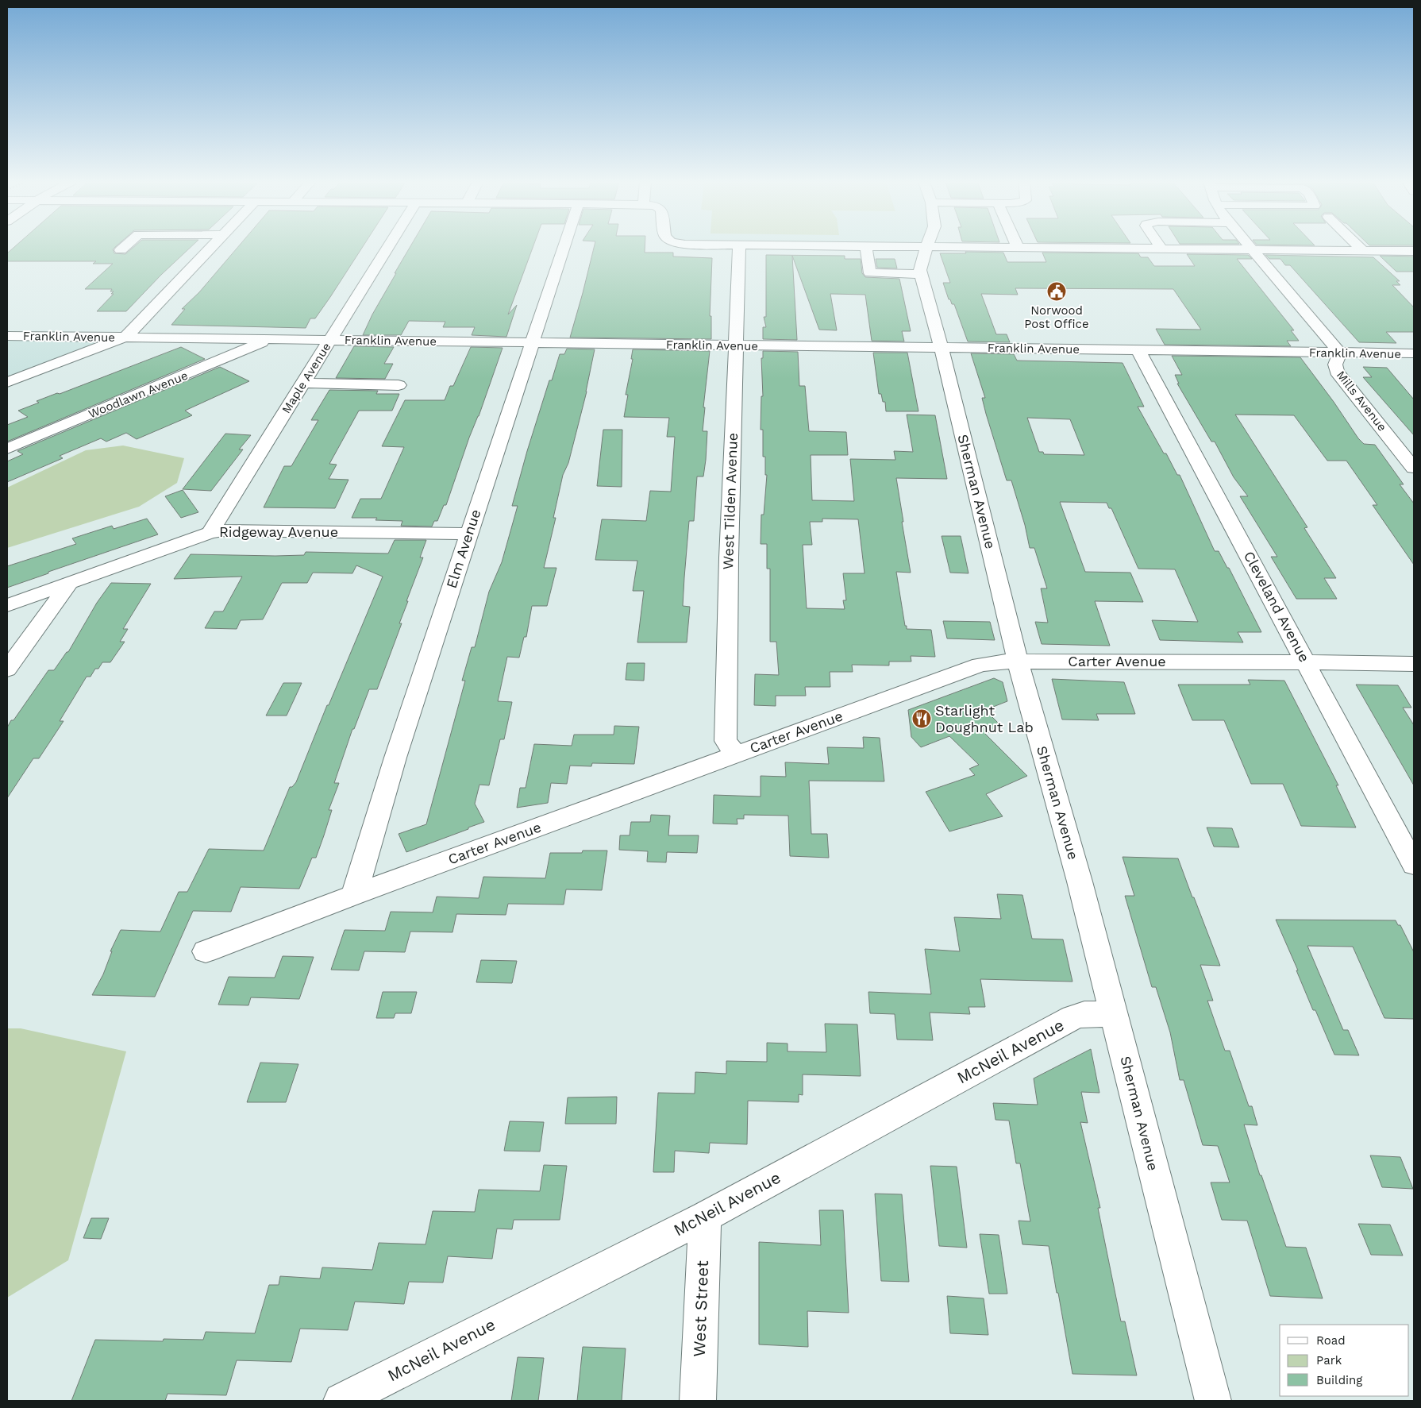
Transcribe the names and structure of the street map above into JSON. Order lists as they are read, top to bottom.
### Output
{
  "streets": {
    "street": [
      "Franklin Avenue",
      "Maple Avenue",
      "Woodlawn Avenue",
      "Mills Avenue",
      "Sherman Avenue",
      "West Tilden Avenue",
      "Ridgeway Avenue",
      "Elm Avenue",
      "Cleveland Avenue",
      "Carter Avenue",
      "McNeil Avenue",
      "West Street"
    ]
  },
  "crossings": [
    ["Franklin Avenue", "Maple Avenue"],
    ["Franklin Avenue", "Woodlawn Avenue"],
    ["Franklin Avenue", "Mills Avenue"],
    ["Franklin Avenue", "Sherman Avenue"],
    ["Franklin Avenue", "West Tilden Avenue"],
    ["Franklin Avenue", "Elm Avenue"],
    ["Franklin Avenue", "Cleveland Avenue"],
    ["Maple Avenue", "Ridgeway Avenue"],
    ["Sherman Avenue", "Carter Avenue"],
    ["Sherman Avenue", "McNeil Avenue"],
    ["West Tilden Avenue", "Carter Avenue"],
    ["Ridgeway Avenue", "Elm Avenue"],
    ["Elm Avenue", "Carter Avenue"],
    ["Cleveland Avenue", "Carter Avenue"],
    ["McNeil Avenue", "West Street"]
  ],
  "places": {
    "public building": ["Norwood Post Office"],
    "restaurant": ["Starlight Doughnut Lab"]
  },
  "legend": ["Road", "Park", "Building"]
}
